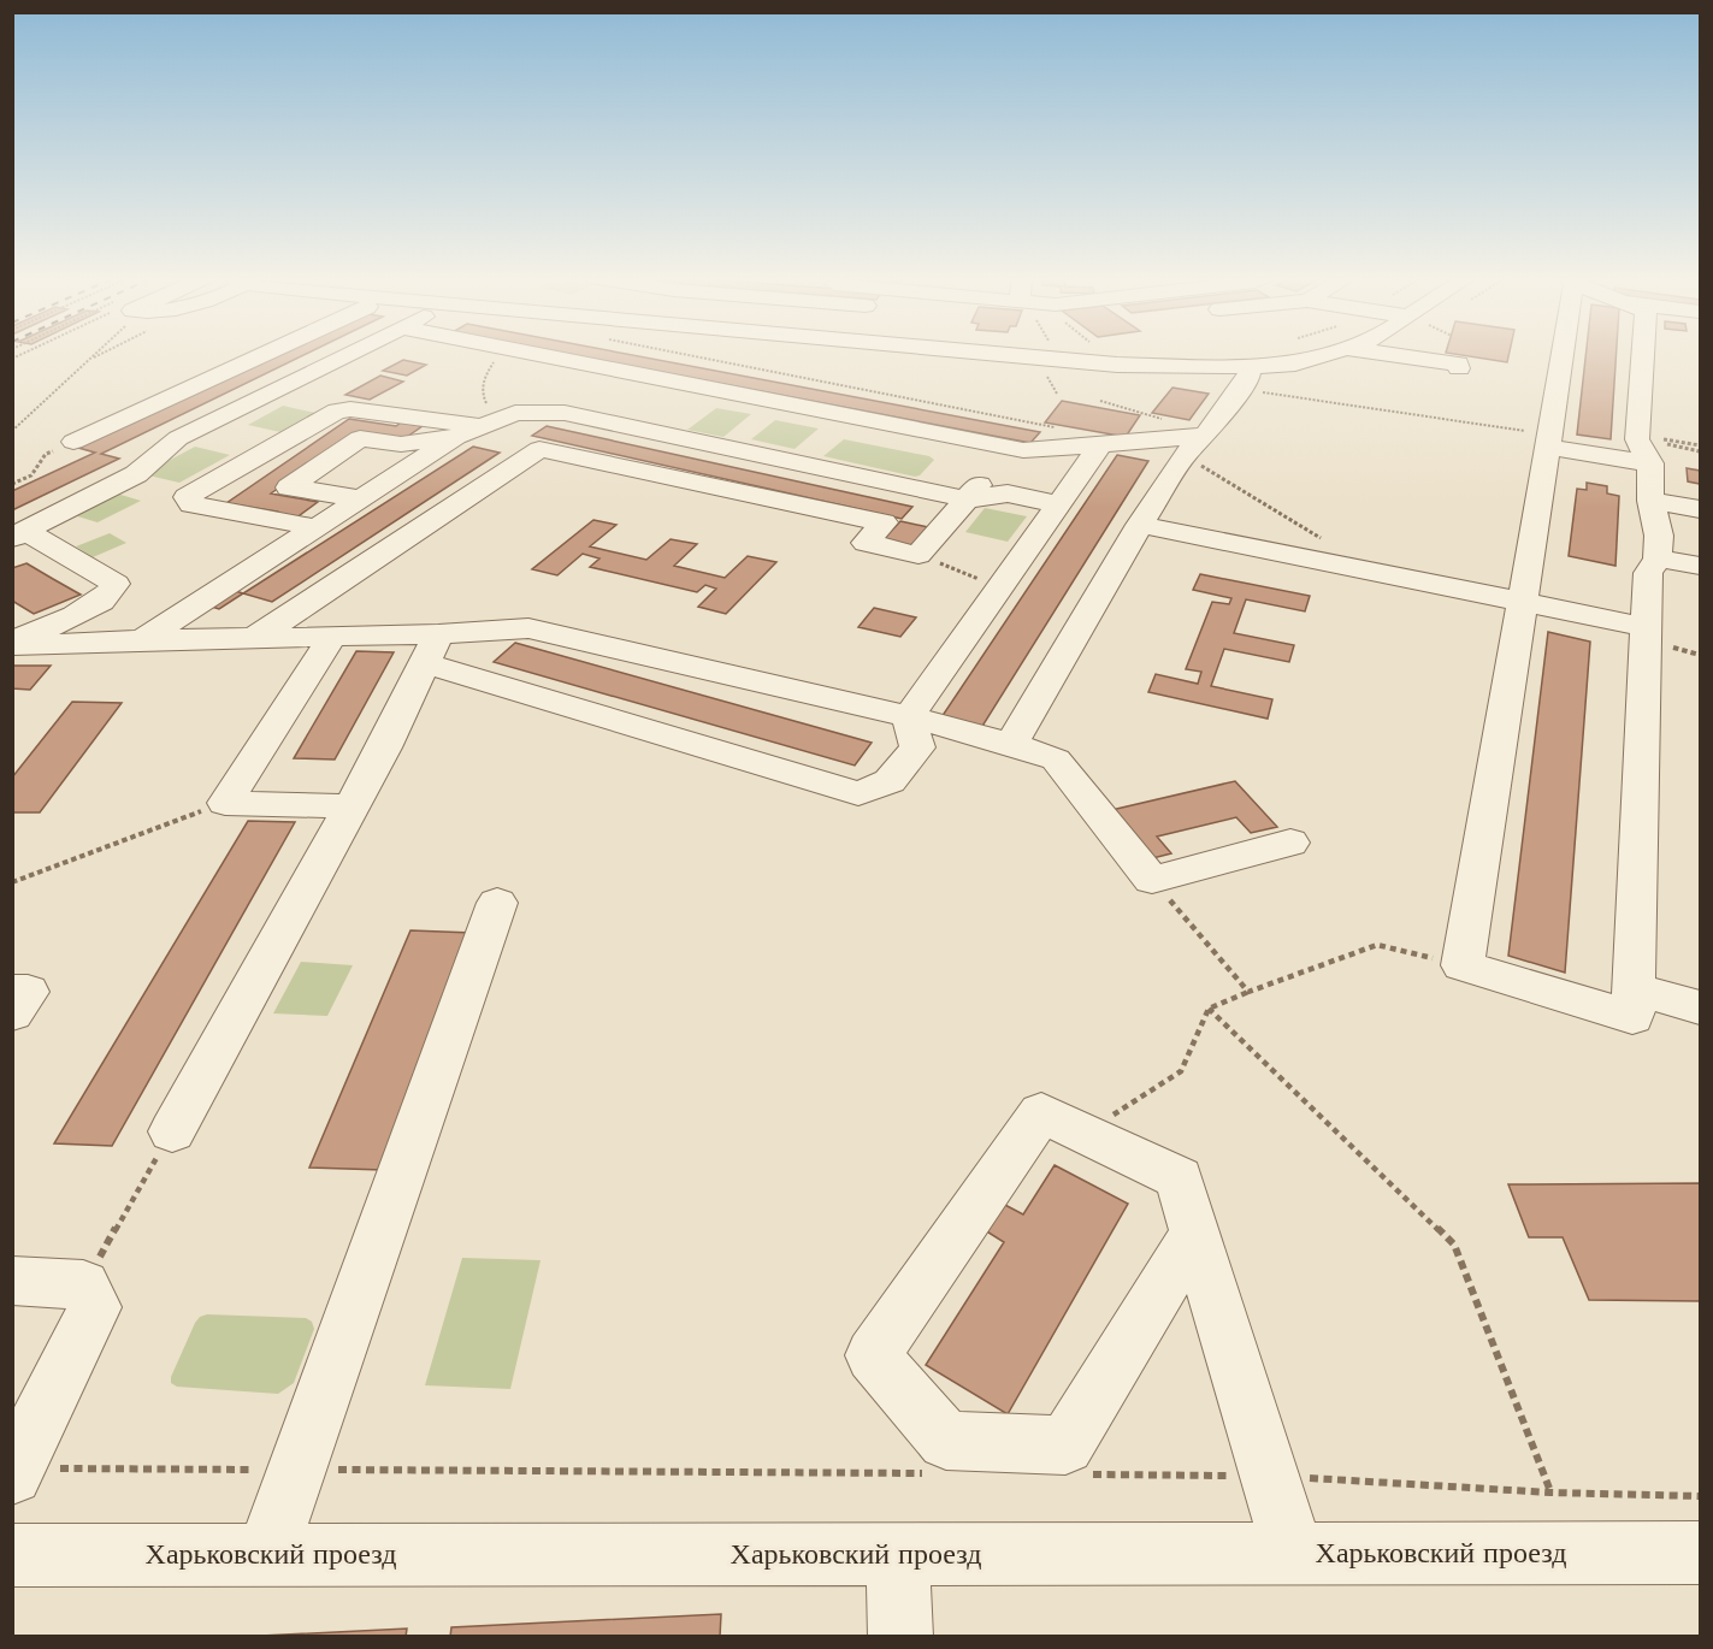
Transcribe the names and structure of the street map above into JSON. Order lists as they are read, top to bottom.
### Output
{
  "streets": {
    "street": ["Харьковский проезд"]
  }
}
